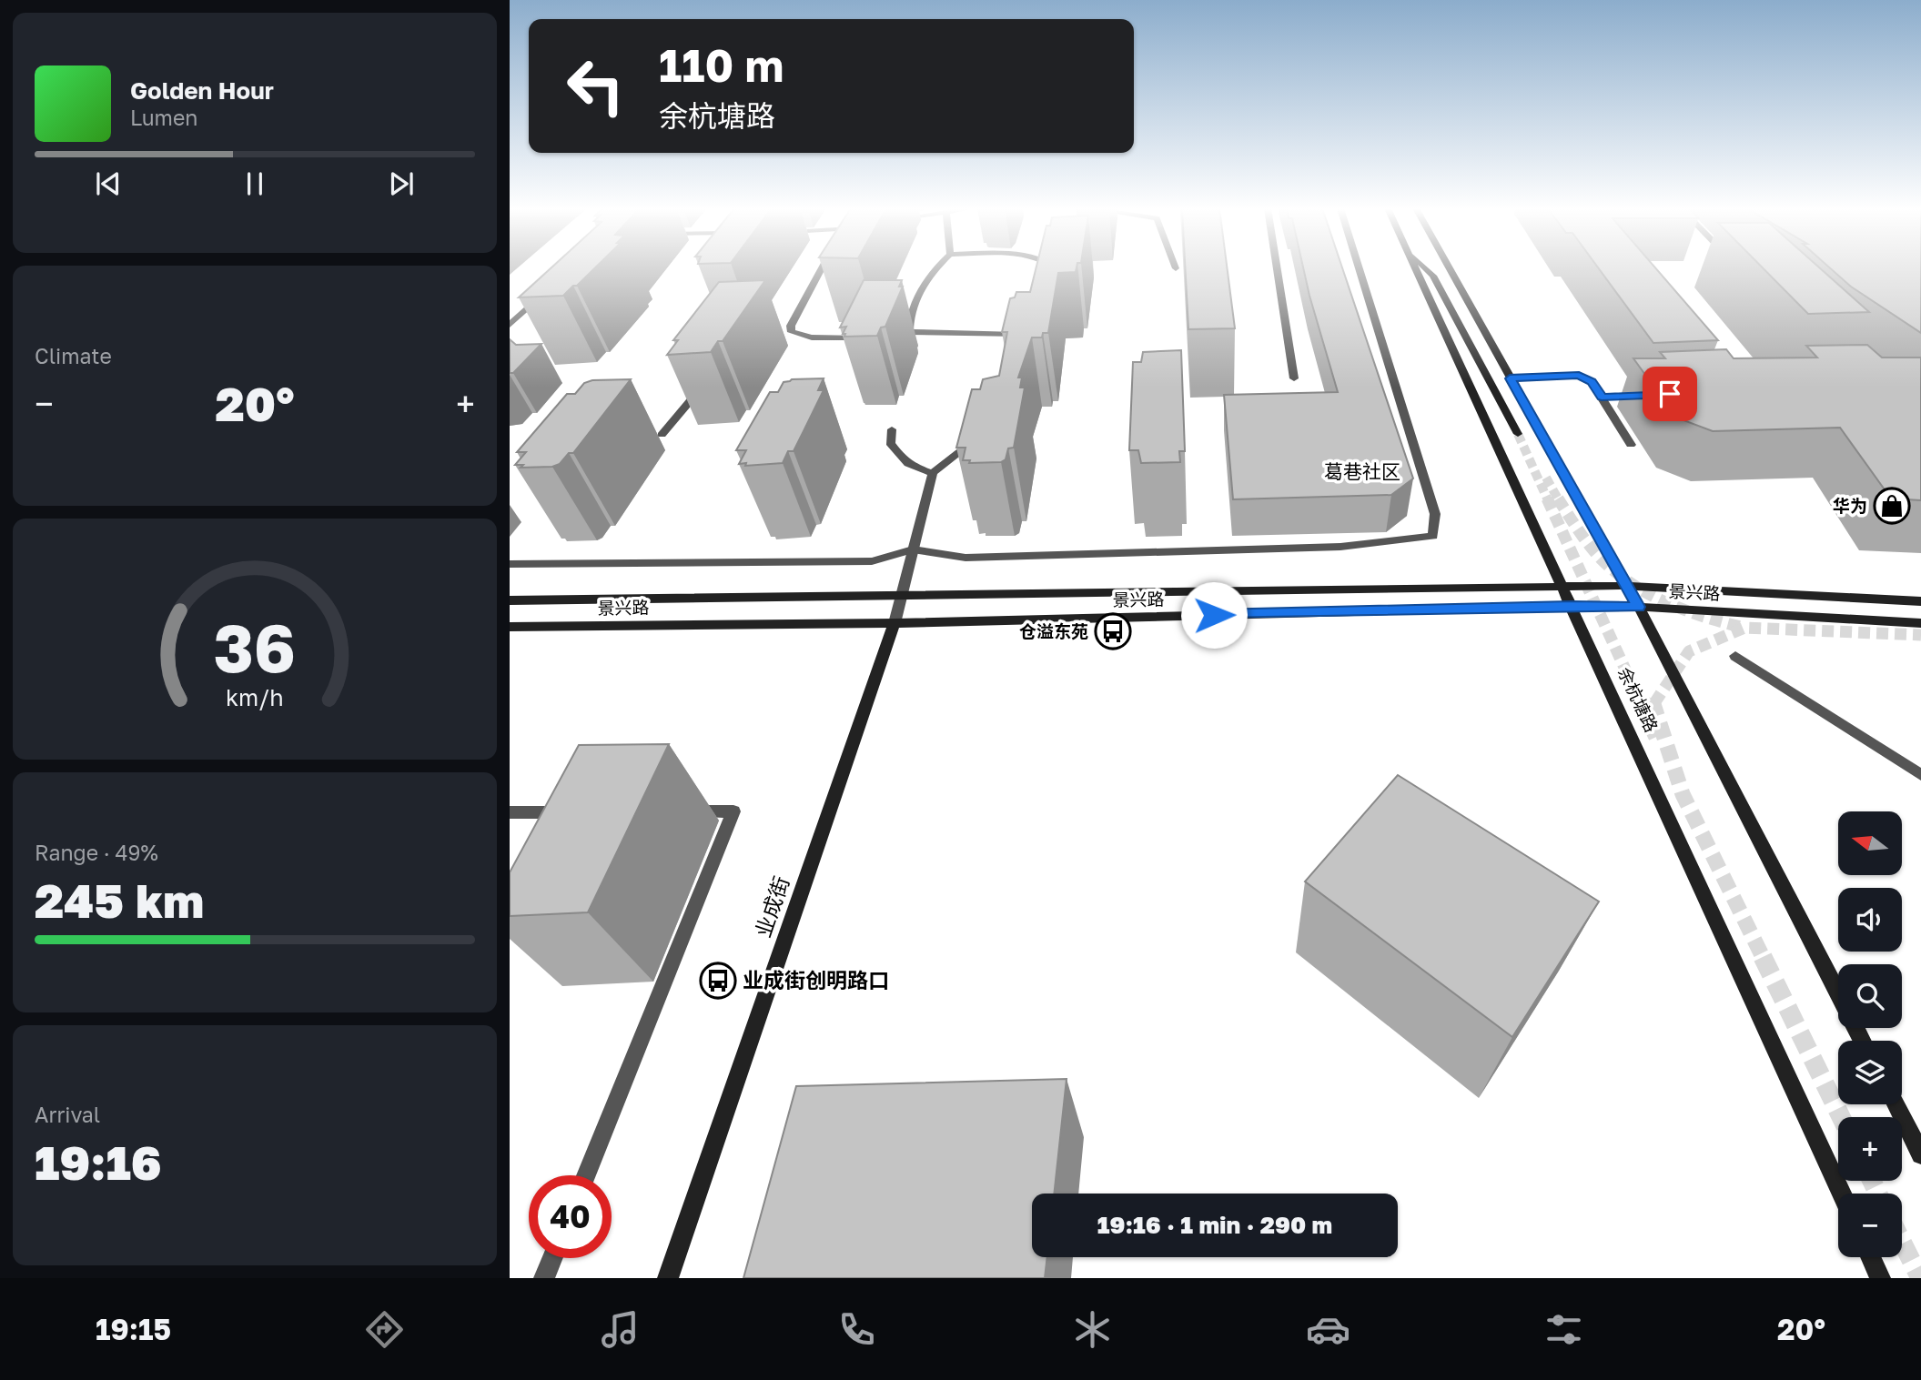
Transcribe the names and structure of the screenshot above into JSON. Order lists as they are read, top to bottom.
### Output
{
  "streets": {
    "street": ["景兴路", "余杭塘路", "业成街"]
  },
  "crossings": [
    ["景兴路", "余杭塘路"],
    ["景兴路", "业成街"]
  ],
  "districts": ["葛巷社区"],
  "places": {
    "shop": ["华为"],
    "bus stop": ["仓溢东苑", "业成街创明路口"]
  },
  "north": "left",
  "page": {
    "turn": ["110 m", "余杭塘路"],
    "song": ["Golden Hour", "Lumen"],
    "tile": [
      "Climate",
      ["Range · 49%", "245 km"],
      ["Arrival", "19:16"]
    ],
    "heat": ["−", "20°", "+"],
    "map_buttons": ["+", "−"],
    "limit": "40",
    "trip": "19:16 · 1 min · 290 m",
    "tabs": ["19:15", "20°"],
    "gauge": ["36", "km/h"]
  }
}
